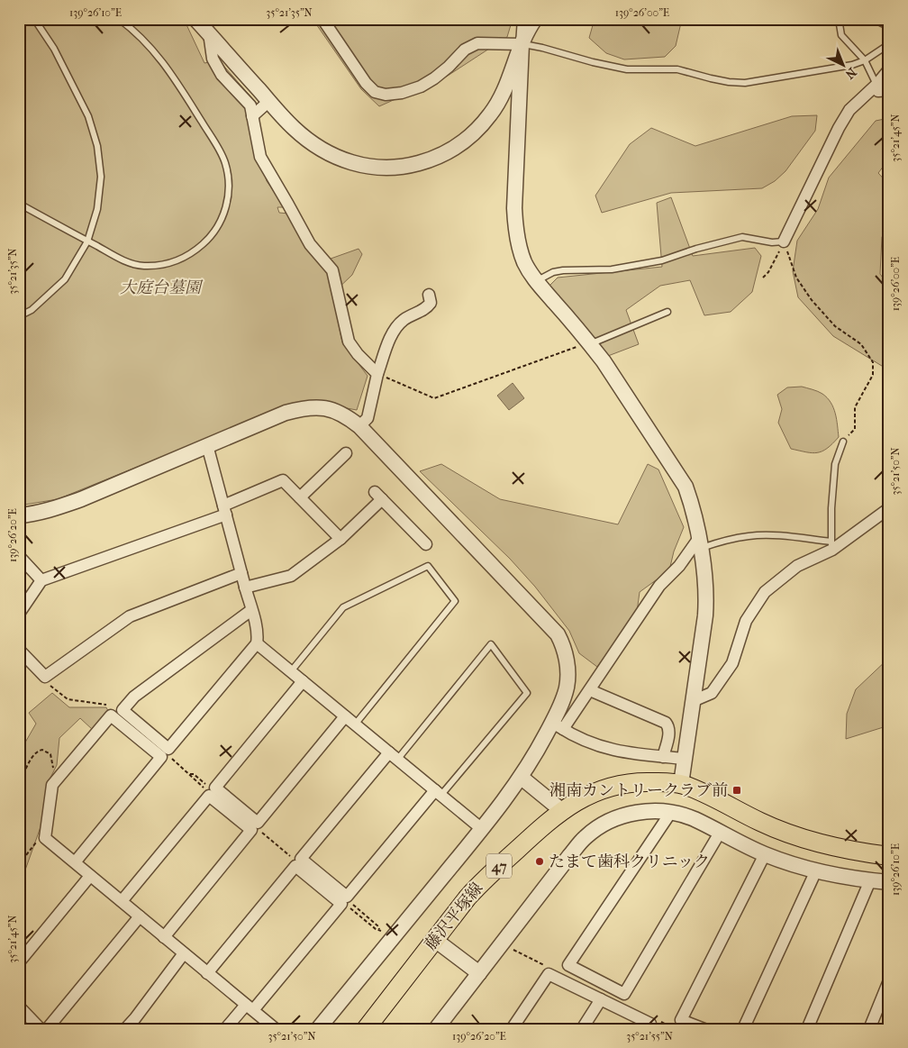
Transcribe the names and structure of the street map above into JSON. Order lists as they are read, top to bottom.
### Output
{
  "streets": {
    "main road": ["47", "藤沢平塚線"]
  },
  "crossings": [
    ["47", "藤沢平塚線"]
  ],
  "parks": ["大庭台墓園"],
  "places": {
    "transit": ["湘南カントリークラブ前"],
    "other": ["たまて歯科クリニック"]
  },
  "north": "bottom right",
  "coordinates": [
    "139°26'10\"E",
    "35°21'35\"N",
    "139°26'00\"E",
    "35°21'45\"N",
    "35°21'50\"N",
    "139°26'20\"E",
    "35°21'55\"N"
  ]
}
